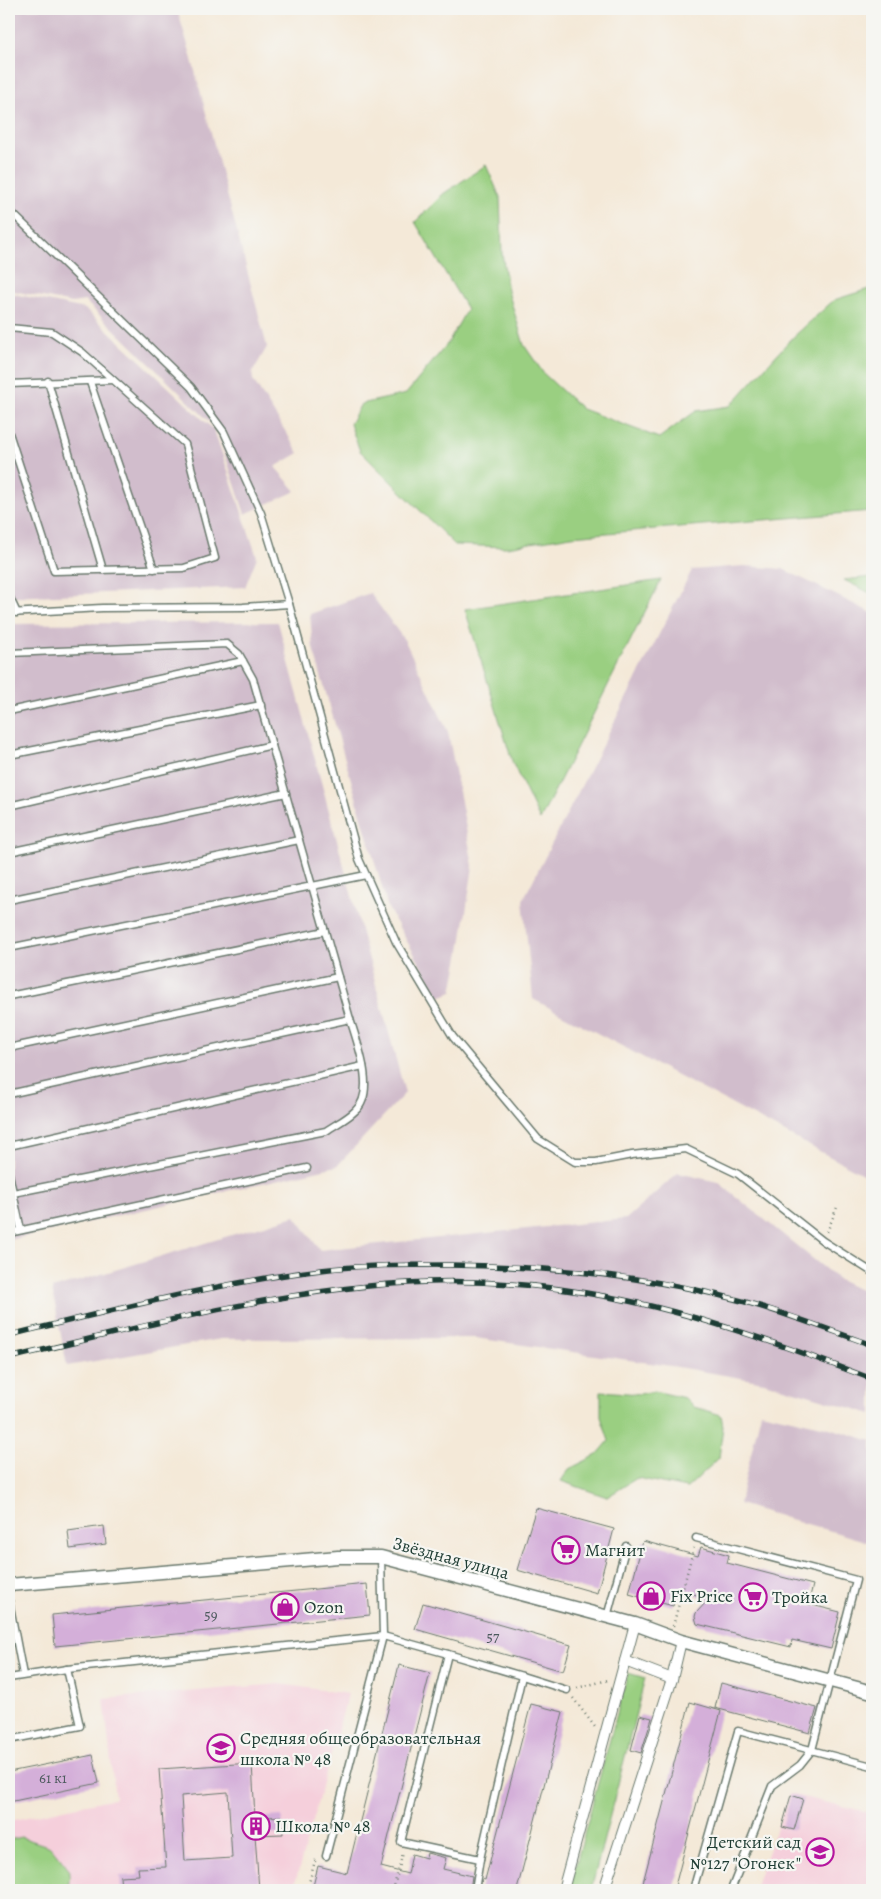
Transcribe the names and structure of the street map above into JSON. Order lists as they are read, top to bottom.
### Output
{
  "streets": {
    "street": ["Звёздная улица"]
  },
  "places": {
    "supermarket": ["Магнит", "Тройка"],
    "shop": ["Fix Price", "Ozon"],
    "school or university": ["Средняя общеобразовательная школа № 48", "Детский сад №127 \"Огонек\""],
    "building": ["Школа № 48"]
  },
  "house_numbers": ["59", "57", "61 к1"]
}
